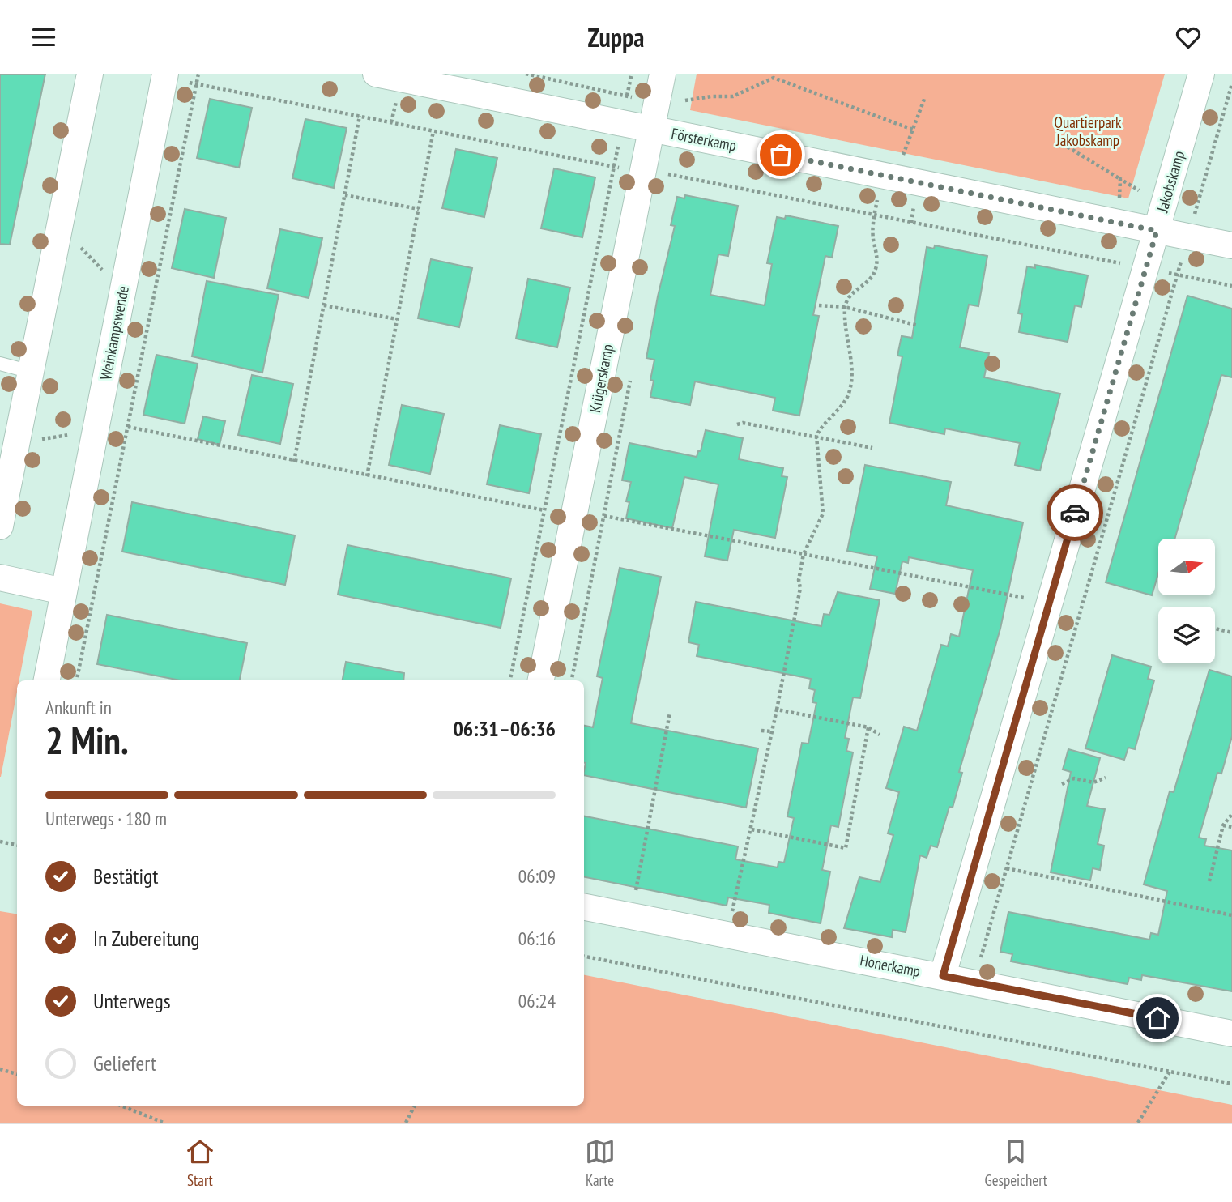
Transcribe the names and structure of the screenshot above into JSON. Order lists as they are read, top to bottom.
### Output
{
  "streets": {
    "street": [
      "Försterkamp",
      "Jakobskamp",
      "Weinkampswende",
      "Krügerskamp",
      "Honerkamp"
    ]
  },
  "crossings": [
    ["Försterkamp", "Jakobskamp"],
    ["Försterkamp", "Krügerskamp"],
    ["Jakobskamp", "Honerkamp"]
  ],
  "parks": ["Quartierpark Jakobskamp"],
  "north": "right",
  "page": {
    "header": "Zuppa",
    "heading": ["2 Min.", "Ankunft in", "06:31–06:36"],
    "bar": "Unterwegs · 180 m",
    "list": [
      ["Bestätigt", "06:09"],
      ["In Zubereitung", "06:16"],
      ["Unterwegs", "06:24"],
      "Geliefert"
    ],
    "tabs": ["Start", "Karte", "Gespeichert"]
  }
}
